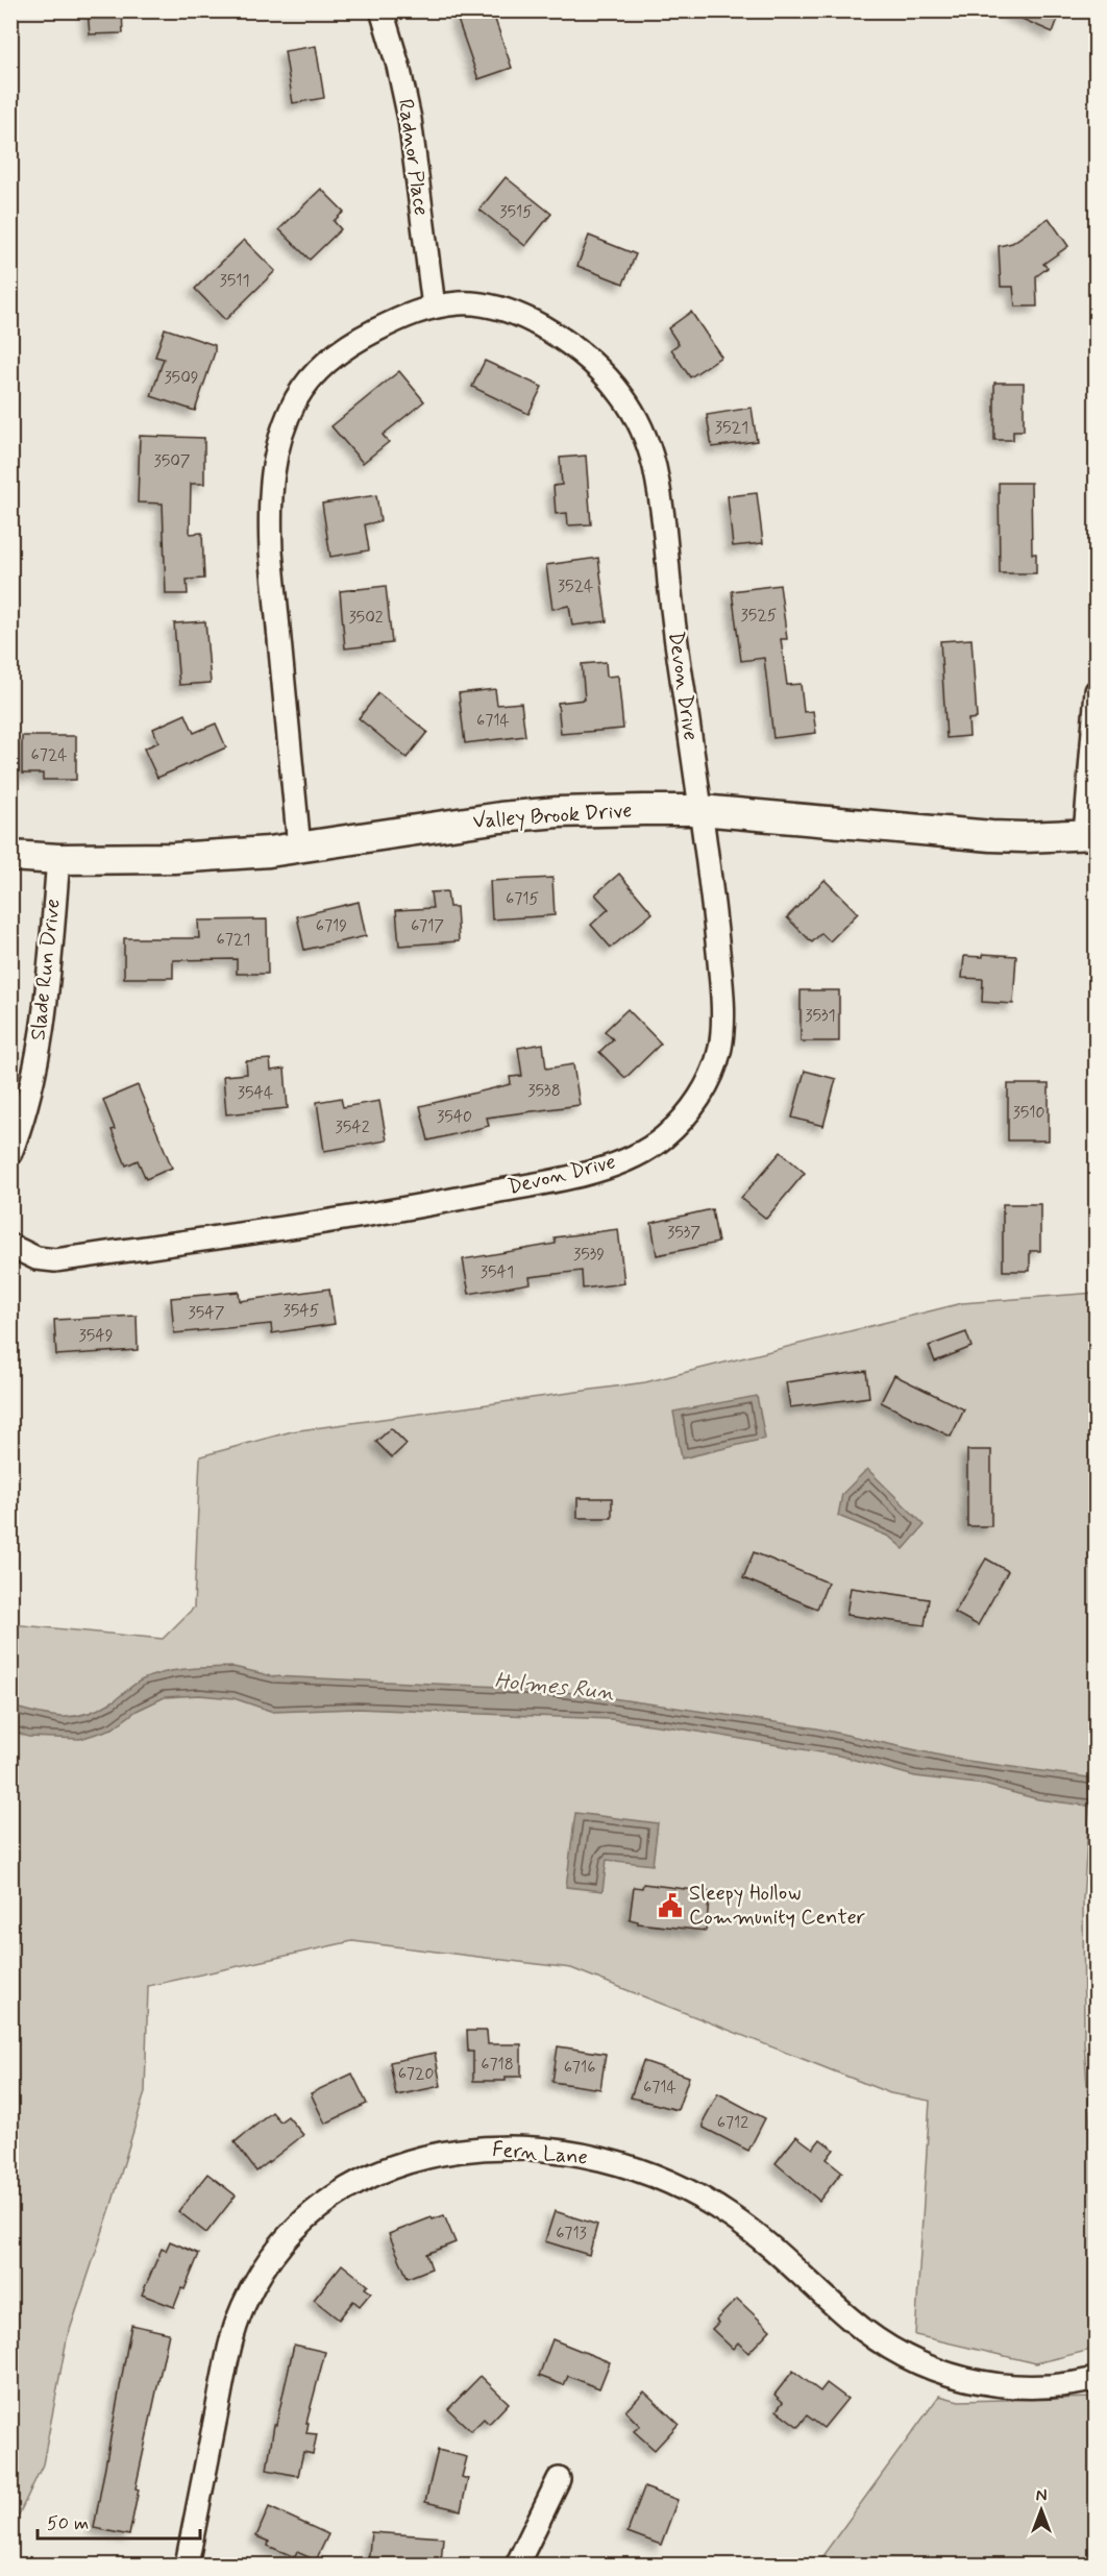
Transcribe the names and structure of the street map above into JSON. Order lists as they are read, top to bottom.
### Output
{
  "streets": {
    "street": [
      "Radnor Place",
      "Devon Drive",
      "Valley Brook Drive",
      "Slade Run Drive",
      "Fern Lane"
    ]
  },
  "crossings": [
    ["Radnor Place", "Devon Drive"],
    ["Devon Drive", "Valley Brook Drive"],
    ["Valley Brook Drive", "Slade Run Drive"]
  ],
  "water": ["Holmes Run"],
  "places": {
    "public building": ["Sleepy Hollow Community Center"]
  },
  "house_numbers": [
    "3515",
    "3511",
    "3509",
    "3521",
    "3507",
    "3524",
    "3525",
    "3502",
    "6714",
    "6724",
    "6715",
    "6719",
    "6717",
    "6721",
    "3531",
    "3538",
    "3544",
    "3510",
    "3540",
    "3542",
    "3537",
    "3539",
    "3541",
    "3545",
    "3547",
    "3549",
    "6718",
    "6716",
    "6720",
    "6714",
    "6712",
    "6713"
  ],
  "scale_bar": "50 m",
  "north": "top"
}
